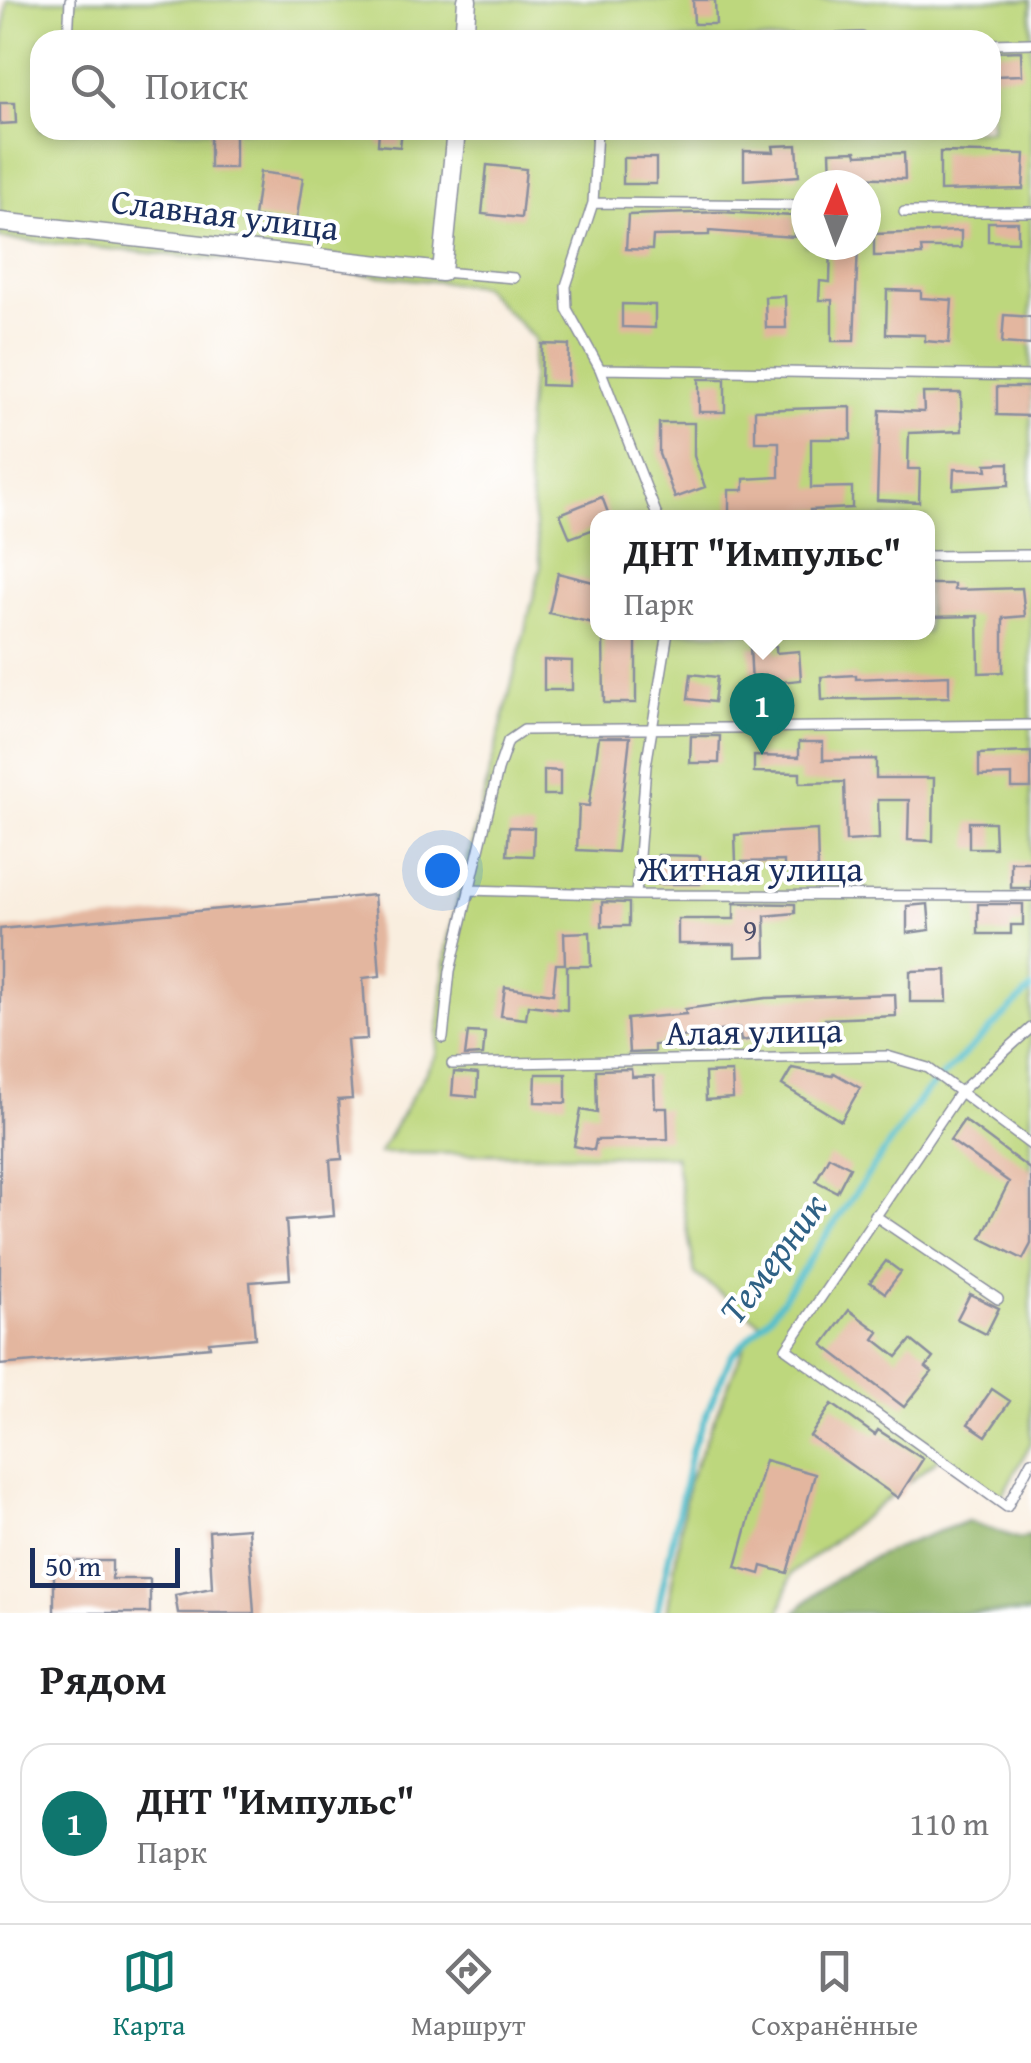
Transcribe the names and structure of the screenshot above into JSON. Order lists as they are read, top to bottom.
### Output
{
  "streets": {
    "street": ["Славная улица"],
    "lane": ["Житная улица", "Алая улица"]
  },
  "water": ["Темерник"],
  "house_numbers": ["9"],
  "scale_bar": "50 m",
  "north": "top",
  "page": {
    "search": "Поиск",
    "popup": ["ДНТ \"Импульс\"", "Парк"],
    "pins": "1",
    "scale": "50 m",
    "heading": "Рядом",
    "list": [
      {
        "mark": "1",
        "name": "ДНТ \"Импульс\"",
        "note": "Парк",
        "value": "110 m"
      }
    ],
    "nav": ["Карта", "Маршрут", "Сохранённые"]
  }
}
